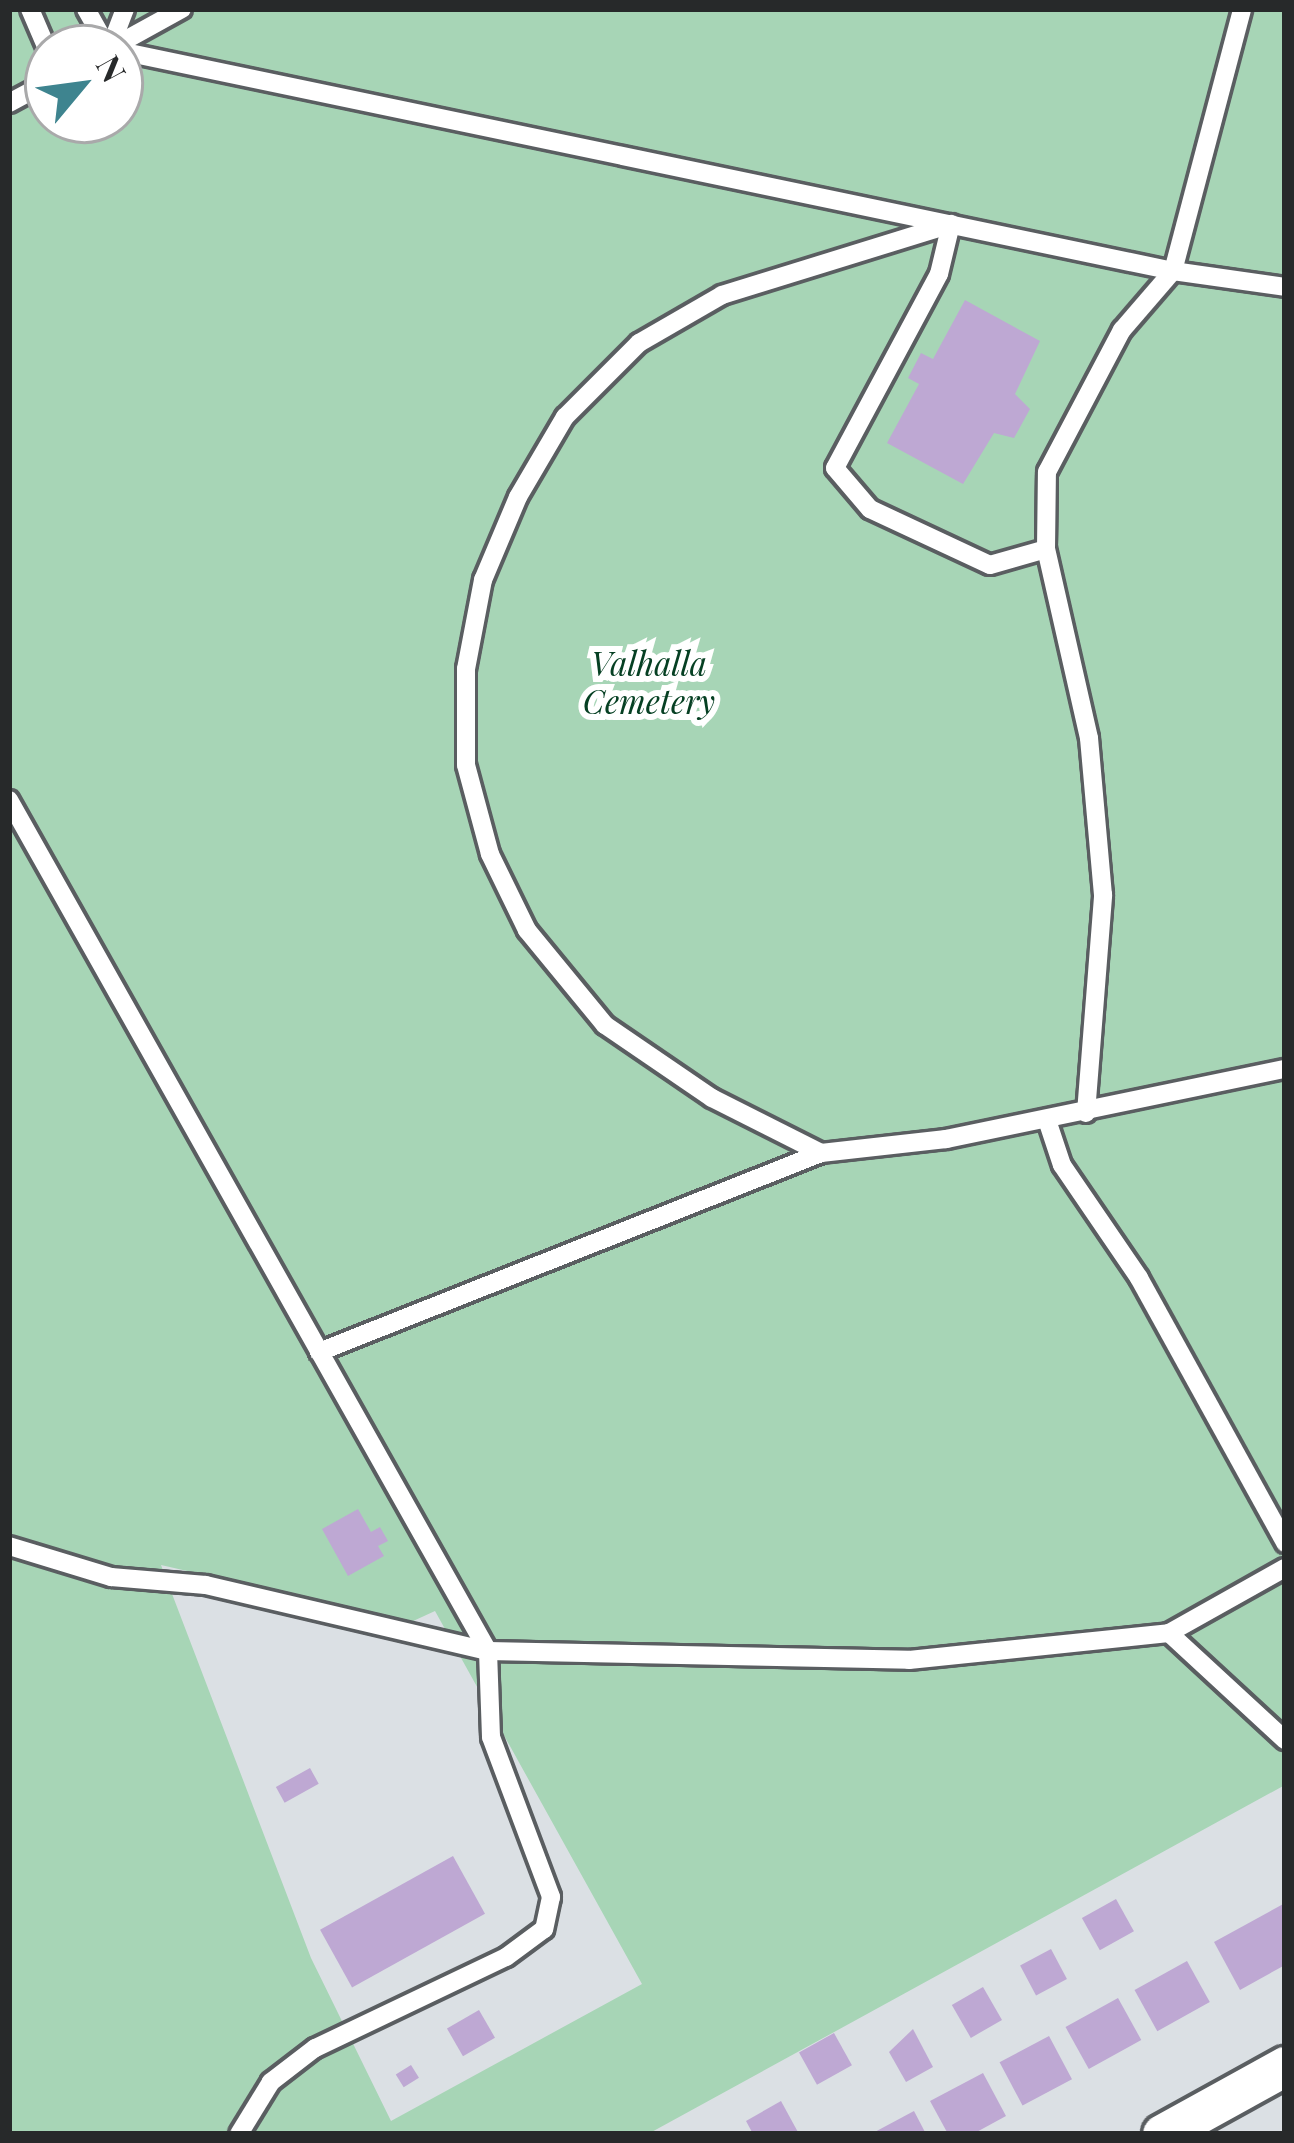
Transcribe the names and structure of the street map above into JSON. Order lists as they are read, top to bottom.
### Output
{
  "parks": ["Valhalla Cemetery"],
  "north": "top right"
}
